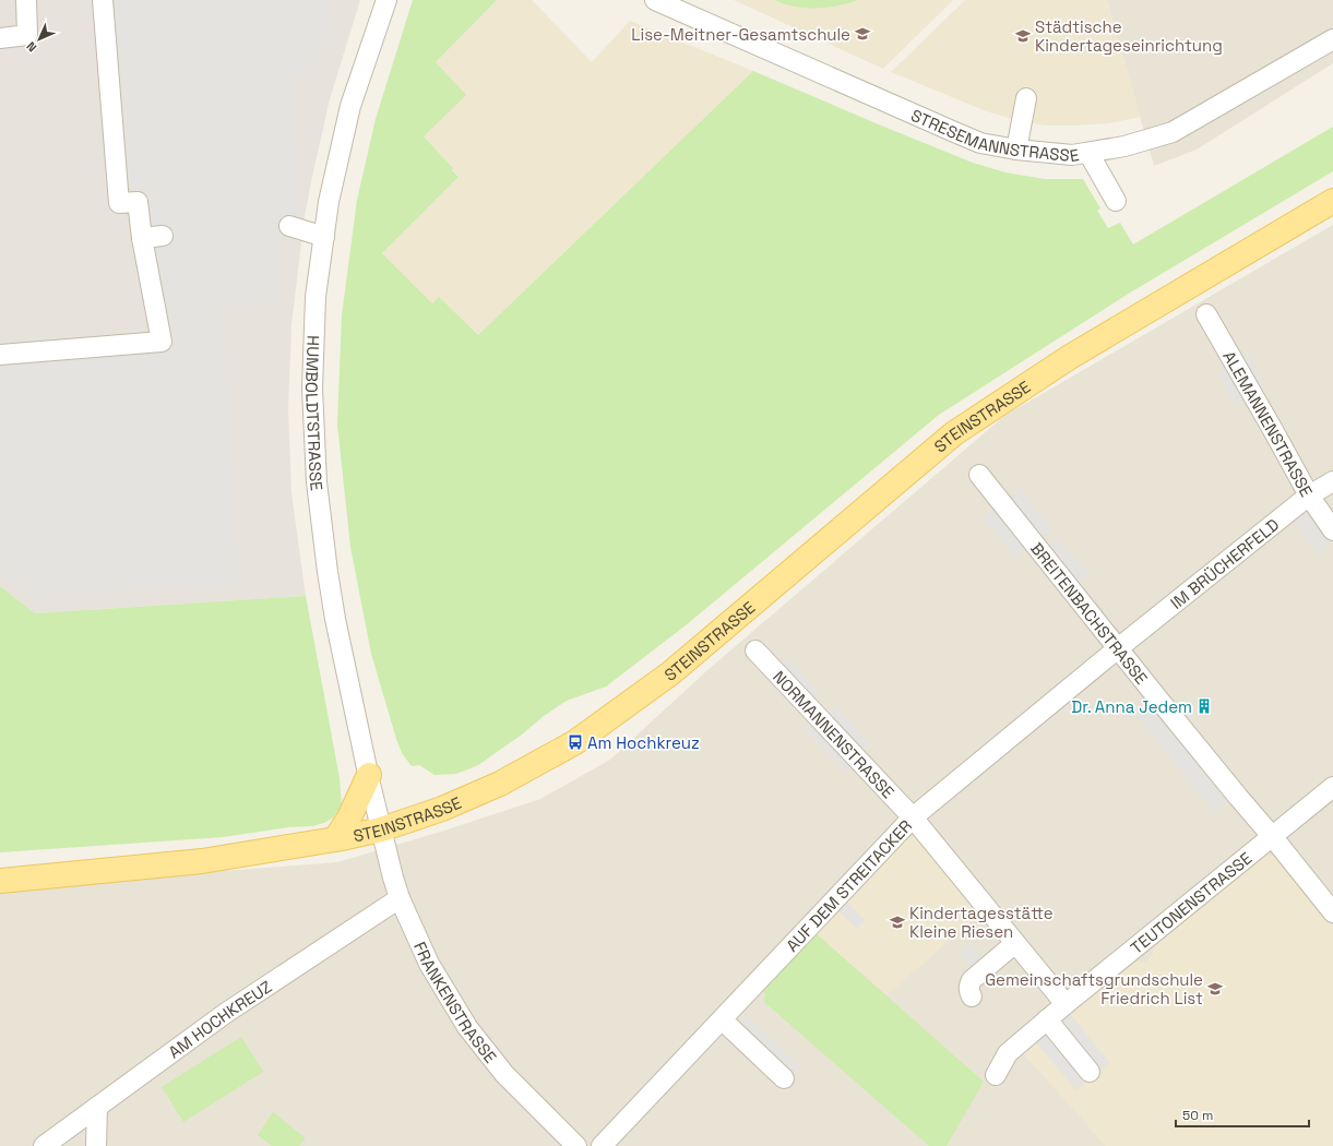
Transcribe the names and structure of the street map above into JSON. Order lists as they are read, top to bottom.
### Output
{
  "streets": {
    "main road": ["STEINSTRASSE"],
    "street": [
      "STRESEMANNSTRASSE",
      "HUMBOLDTSTRASSE",
      "ALEMANNENSTRASSE",
      "IM BRÜCHERFELD",
      "BREITENBACHSTRASSE",
      "NORMANNENSTRASSE",
      "AUF DEM STREITACKER",
      "TEUTONENSTRASSE",
      "FRANKENSTRASSE",
      "AM HOCHKREUZ"
    ]
  },
  "crossings": [
    ["HUMBOLDTSTRASSE", "STEINSTRASSE"],
    ["HUMBOLDTSTRASSE", "FRANKENSTRASSE"],
    ["STEINSTRASSE", "FRANKENSTRASSE"],
    ["ALEMANNENSTRASSE", "IM BRÜCHERFELD"],
    ["IM BRÜCHERFELD", "BREITENBACHSTRASSE"],
    ["IM BRÜCHERFELD", "AUF DEM STREITACKER"],
    ["BREITENBACHSTRASSE", "AUF DEM STREITACKER"],
    ["BREITENBACHSTRASSE", "TEUTONENSTRASSE"],
    ["NORMANNENSTRASSE", "AUF DEM STREITACKER"],
    ["NORMANNENSTRASSE", "TEUTONENSTRASSE"],
    ["FRANKENSTRASSE", "AM HOCHKREUZ"]
  ],
  "places": {
    "school or university": [
      "Lise-Meitner-Gesamtschule",
      "Städtische Kindertageseinrichtung",
      "Kindertagesstätte Kleine Riesen",
      "Gemeinschaftsgrundschule Friedrich List"
    ],
    "building": ["Dr. Anna Jedem"],
    "bus stop": ["Am Hochkreuz"]
  },
  "scale_bar": "50 m",
  "north": "bottom left"
}
